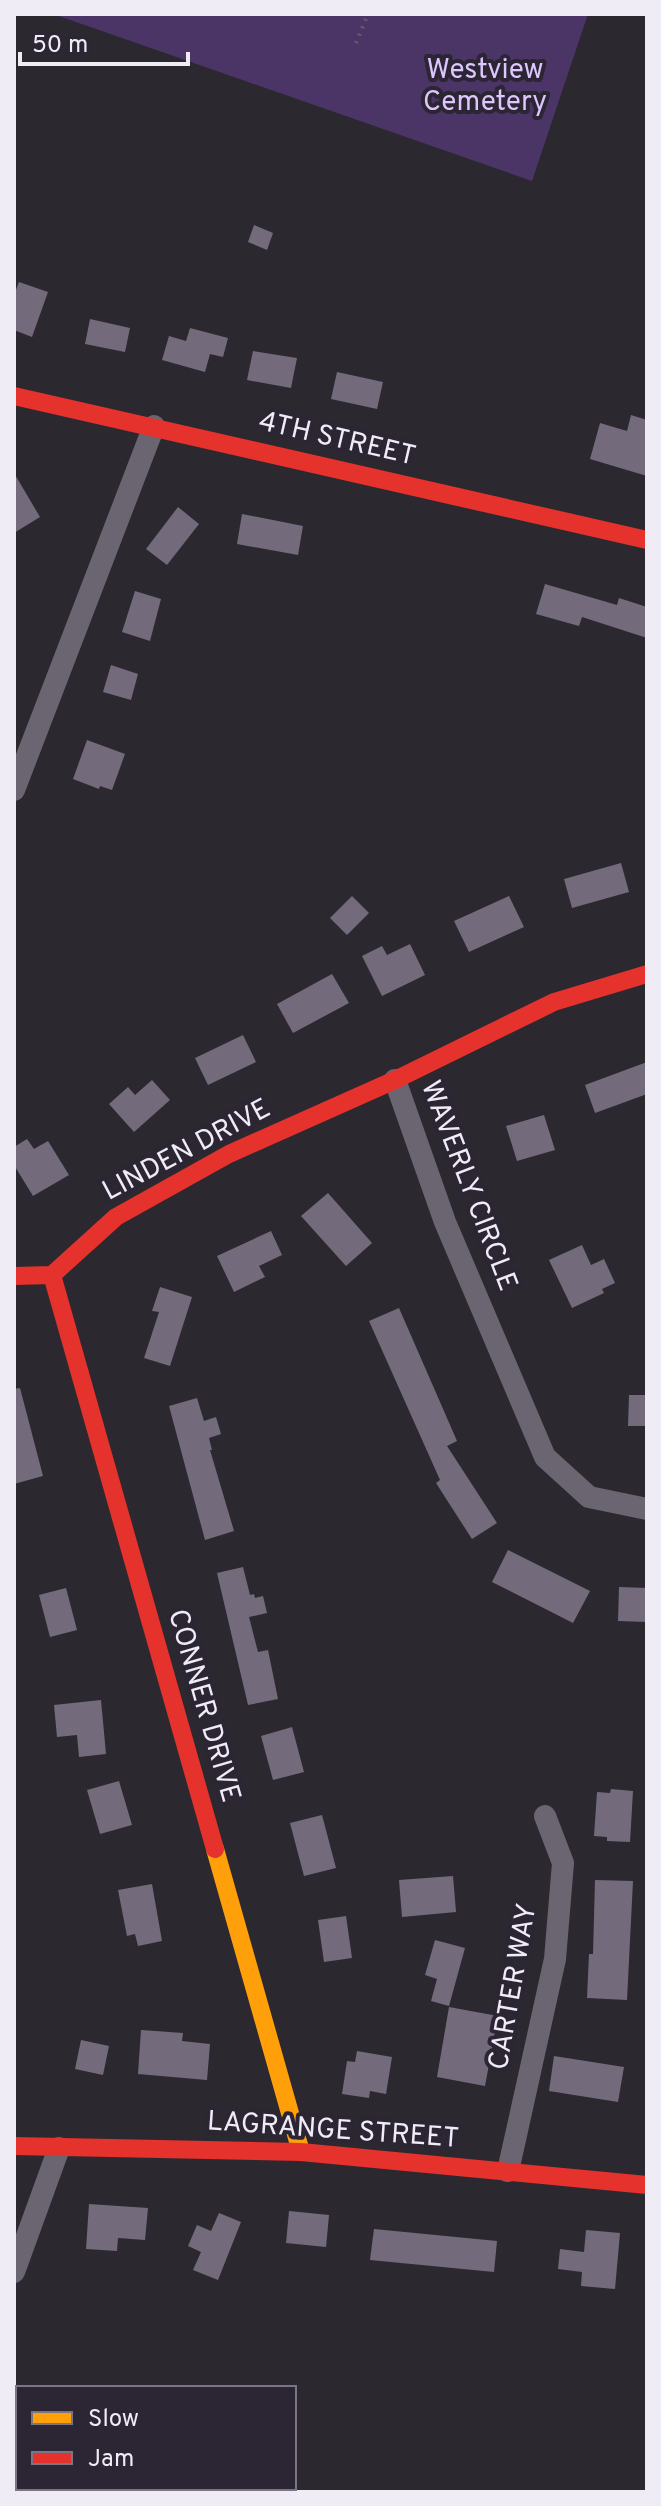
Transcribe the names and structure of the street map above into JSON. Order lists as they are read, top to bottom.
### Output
{
  "streets": {
    "street": [
      "4TH STREET",
      "LINDEN DRIVE",
      "WAVERLY CIRCLE",
      "CONNER DRIVE",
      "CARTER WAY",
      "LAGRANGE STREET"
    ]
  },
  "crossings": [
    ["LINDEN DRIVE", "WAVERLY CIRCLE"],
    ["LINDEN DRIVE", "CONNER DRIVE"],
    ["CONNER DRIVE", "LAGRANGE STREET"],
    ["CARTER WAY", "LAGRANGE STREET"]
  ],
  "parks": ["Westview Cemetery"],
  "legend": ["Slow", "Jam"],
  "scale_bar": "50 m"
}
